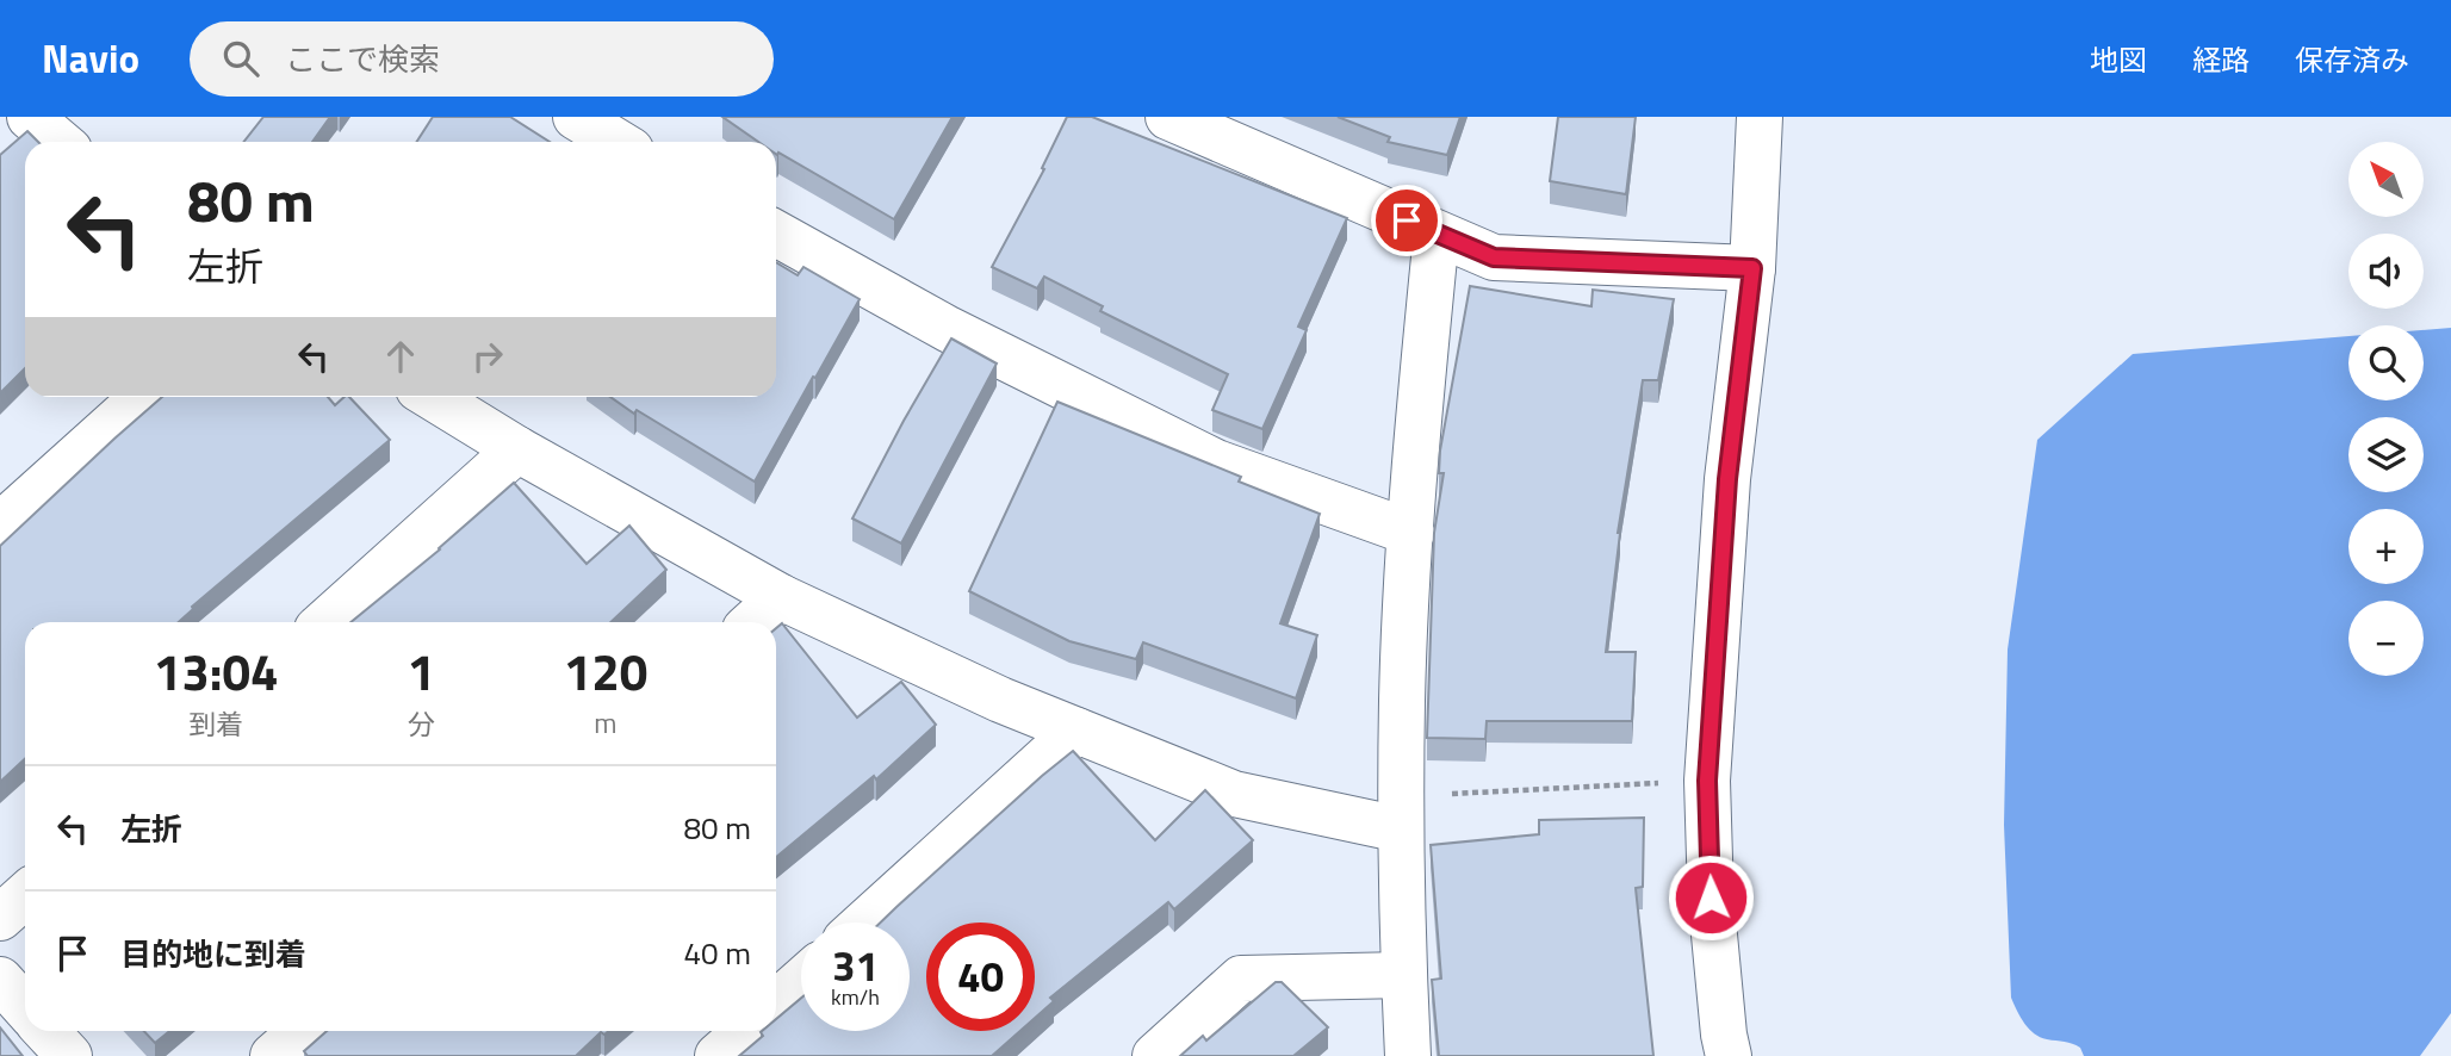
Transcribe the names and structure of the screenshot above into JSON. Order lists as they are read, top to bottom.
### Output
{
  "north": "top left",
  "page": {
    "header": "Navio",
    "search": "ここで検索",
    "nav": ["地図", "経路", "保存済み"],
    "map_buttons": ["+", "−"],
    "turn": ["80 m", "左折"],
    "eta": [
      "13:04",
      "到着",
      "1",
      "分",
      "120",
      "m"
    ],
    "list": [
      {
        "name": "左折",
        "value": "80 m"
      },
      {
        "name": "目的地に到着",
        "value": "40 m"
      }
    ],
    "speed": "31 km/h",
    "limit": "40"
  }
}
